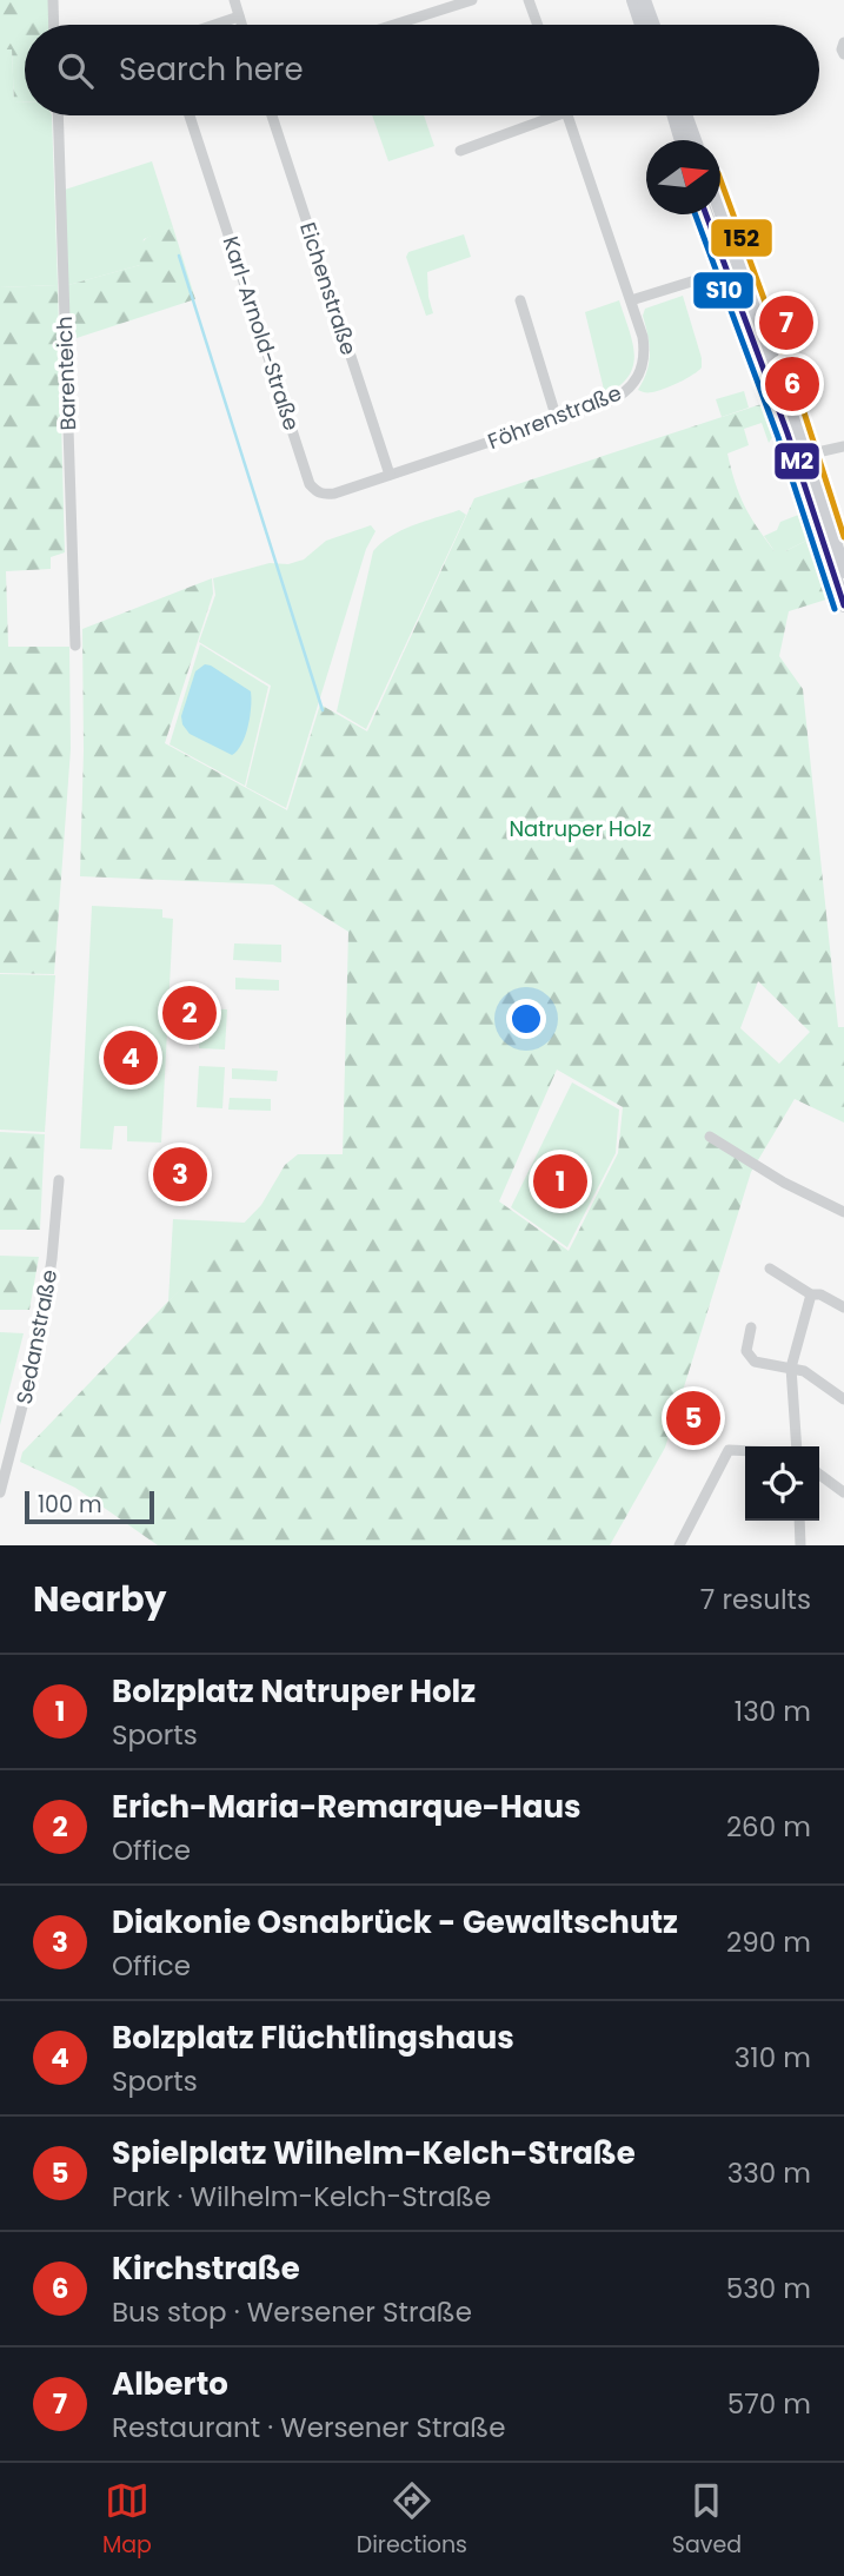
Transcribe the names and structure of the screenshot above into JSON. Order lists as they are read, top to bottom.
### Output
{
  "streets": {
    "street": [
      "Eichenstraße",
      "Karl-Arnold-Straße",
      "Barenteich",
      "Föhrenstraße",
      "Sedanstraße"
    ]
  },
  "crossings": [
    ["Eichenstraße", "Karl-Arnold-Straße"],
    ["Eichenstraße", "Föhrenstraße"],
    ["Karl-Arnold-Straße", "Föhrenstraße"]
  ],
  "parks": ["Natruper Holz"],
  "lines": ["transit line 152", "transit line M2", "transit line S10"],
  "scale_bar": "100 m",
  "north": "right",
  "page": {
    "search": "Search here",
    "pins": [
      "7",
      "6",
      "2",
      "4",
      "3",
      "1",
      "5"
    ],
    "scale": "100 m",
    "heading": ["Nearby", "7 results"],
    "list": [
      {
        "mark": "1",
        "name": "Bolzplatz Natruper Holz",
        "note": "Sports",
        "value": "130 m"
      },
      {
        "mark": "2",
        "name": "Erich-Maria-Remarque-Haus",
        "note": "Office",
        "value": "260 m"
      },
      {
        "mark": "3",
        "name": "Diakonie Osnabrück - Gewaltschutz",
        "note": "Office",
        "value": "290 m"
      },
      {
        "mark": "4",
        "name": "Bolzplatz Flüchtlingshaus",
        "note": "Sports",
        "value": "310 m"
      },
      {
        "mark": "5",
        "name": "Spielplatz Wilhelm-Kelch-Straße",
        "note": "Park · Wilhelm-Kelch-Straße",
        "value": "330 m"
      },
      {
        "mark": "6",
        "name": "Kirchstraße",
        "note": "Bus stop · Wersener Straße",
        "value": "530 m"
      },
      {
        "mark": "7",
        "name": "Alberto",
        "note": "Restaurant · Wersener Straße",
        "value": "570 m"
      }
    ],
    "nav": ["Map", "Directions", "Saved"]
  }
}
